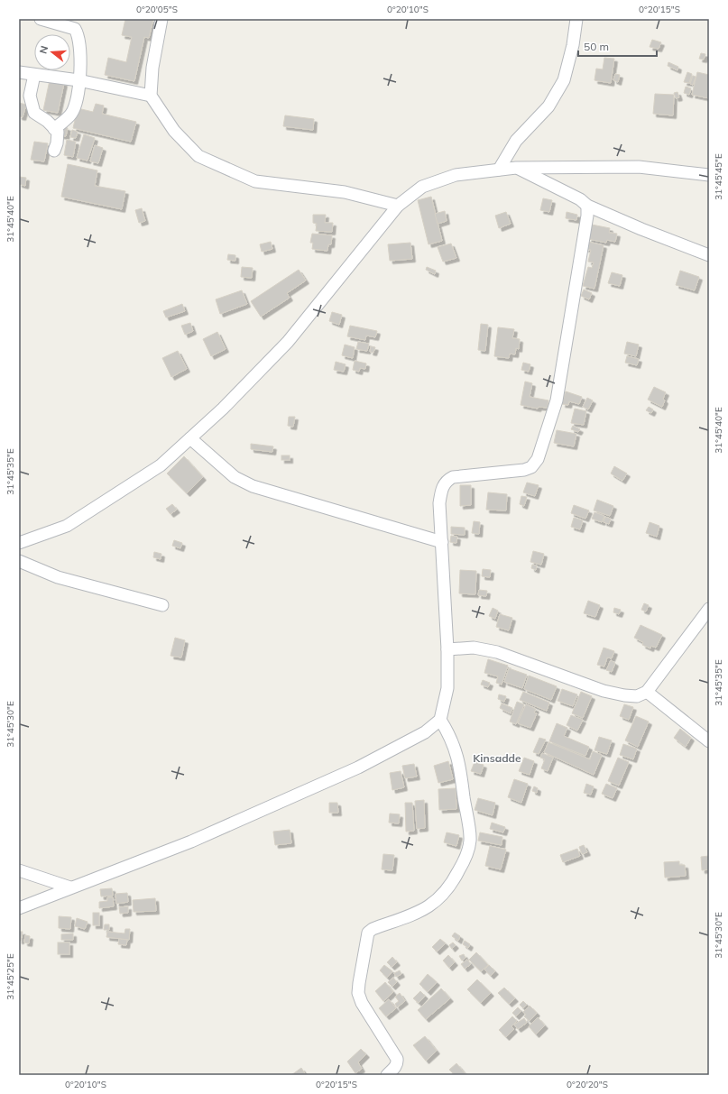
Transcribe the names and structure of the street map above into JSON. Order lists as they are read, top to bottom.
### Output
{
  "districts": ["Kinsadde"],
  "scale_bar": "50 m",
  "north": "left",
  "coordinates": [
    "0°20'05\"S",
    "0°20'10\"S",
    "0°20'15\"S",
    "31°45'45\"E",
    "31°45'40\"E",
    "31°45'35\"E",
    "31°45'30\"E",
    "31°45'25\"E",
    "0°20'20\"S"
  ]
}
